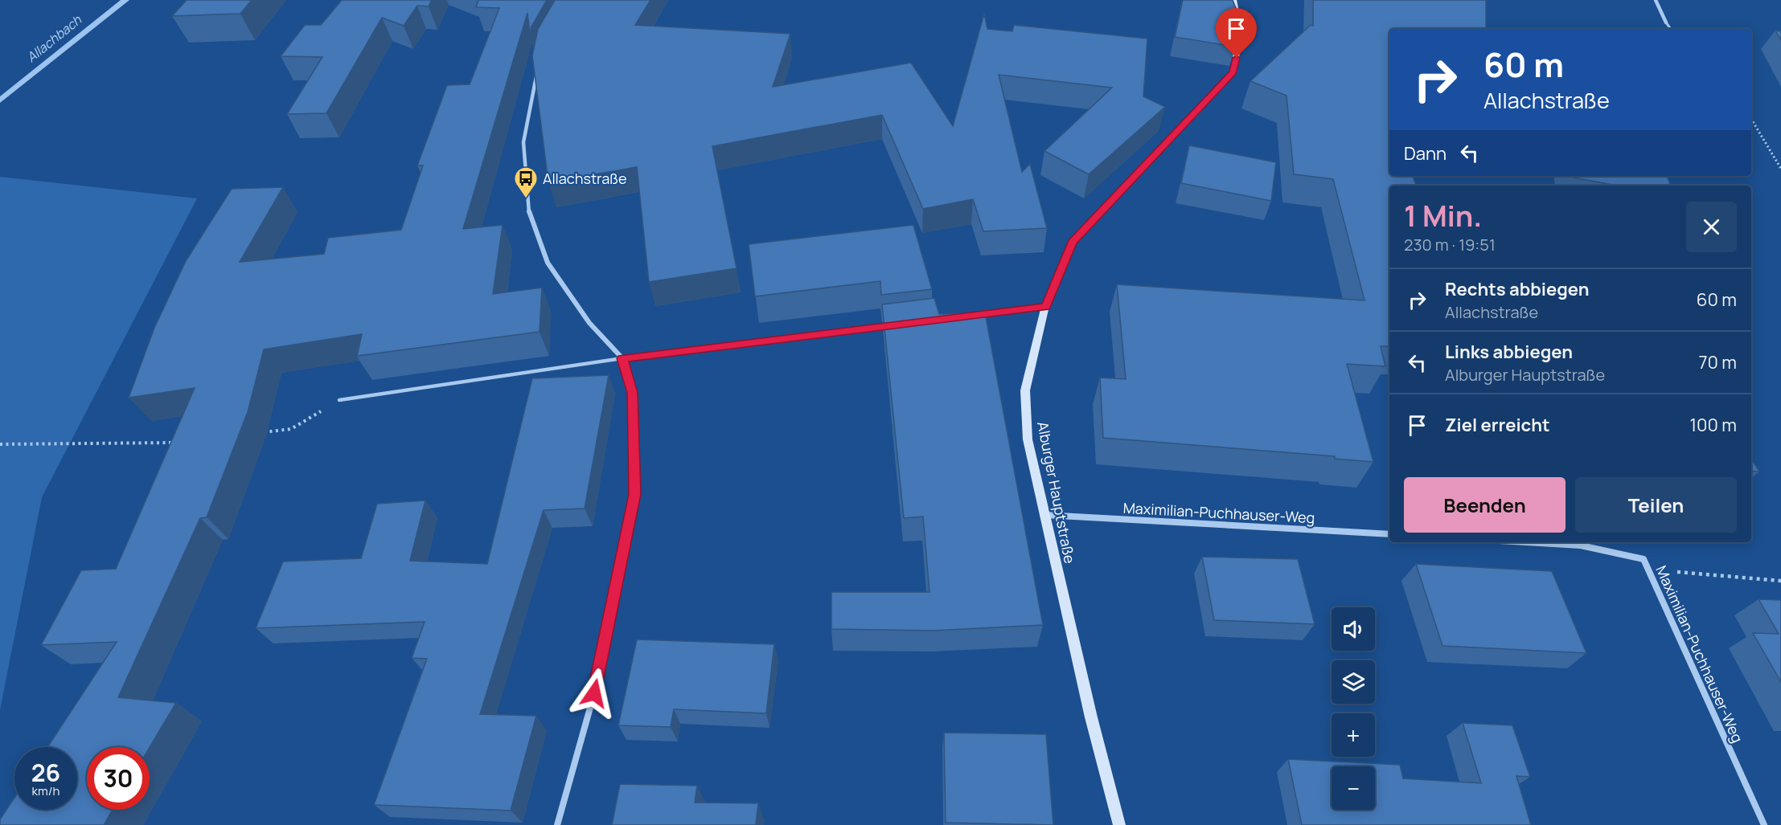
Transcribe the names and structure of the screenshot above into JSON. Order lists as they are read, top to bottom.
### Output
{
  "streets": {
    "street": ["Alburger Hauptstraße", "Maximilian-Puchhauser-Weg"]
  },
  "crossings": [
    ["Alburger Hauptstraße", "Maximilian-Puchhauser-Weg"]
  ],
  "water": ["Allachbach"],
  "places": {
    "bus stop": ["Allachstraße"]
  },
  "page": {
    "turn": ["60 m", "Allachstraße"],
    "then": "Dann",
    "heading": ["1 Min.", "230 m · 19:51"],
    "list": [
      {
        "name": "Rechts abbiegen",
        "note": "Allachstraße",
        "value": "60 m"
      },
      {
        "name": "Links abbiegen",
        "note": "Alburger Hauptstraße",
        "value": "70 m"
      },
      {
        "name": "Ziel erreicht",
        "value": "100 m"
      }
    ],
    "buttons": ["Beenden", "Teilen"],
    "map_buttons": ["+", "−"],
    "speed": "26 km/h",
    "limit": "30"
  }
}
